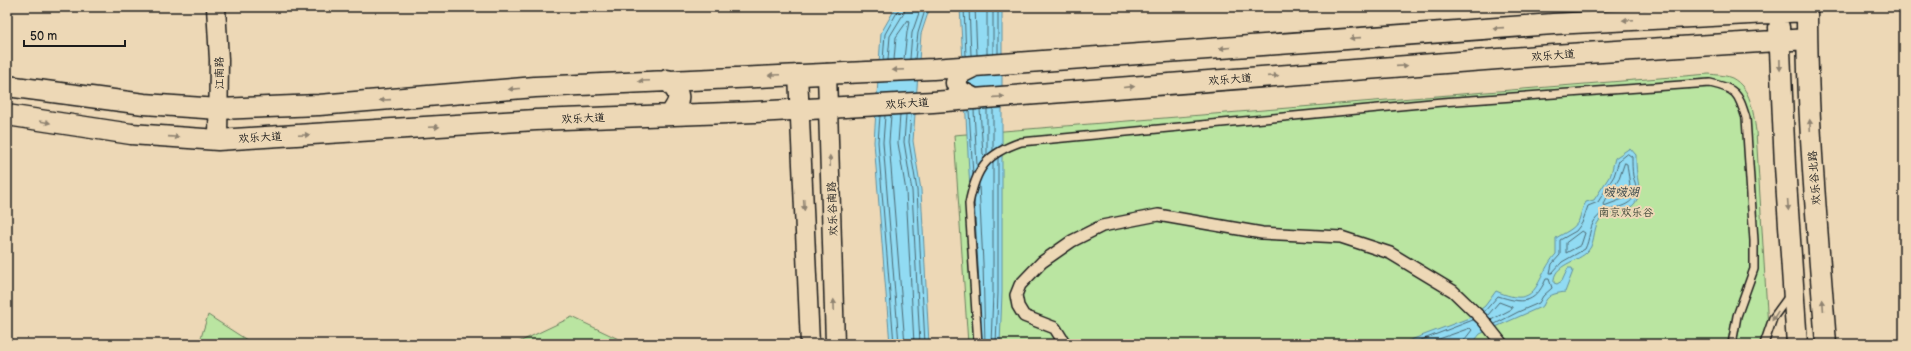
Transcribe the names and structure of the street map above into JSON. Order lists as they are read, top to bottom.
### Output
{
  "streets": {
    "main road": ["欢乐大道", "欢乐谷北路"],
    "street": ["江南路", "欢乐谷南路"]
  },
  "crossings": [
    ["欢乐大道", "江南路"],
    ["欢乐大道", "欢乐谷北路"],
    ["欢乐大道", "欢乐谷南路"]
  ],
  "water": ["啵啵湖"],
  "parks": ["南京欢乐谷"],
  "scale_bar": "50 m"
}
